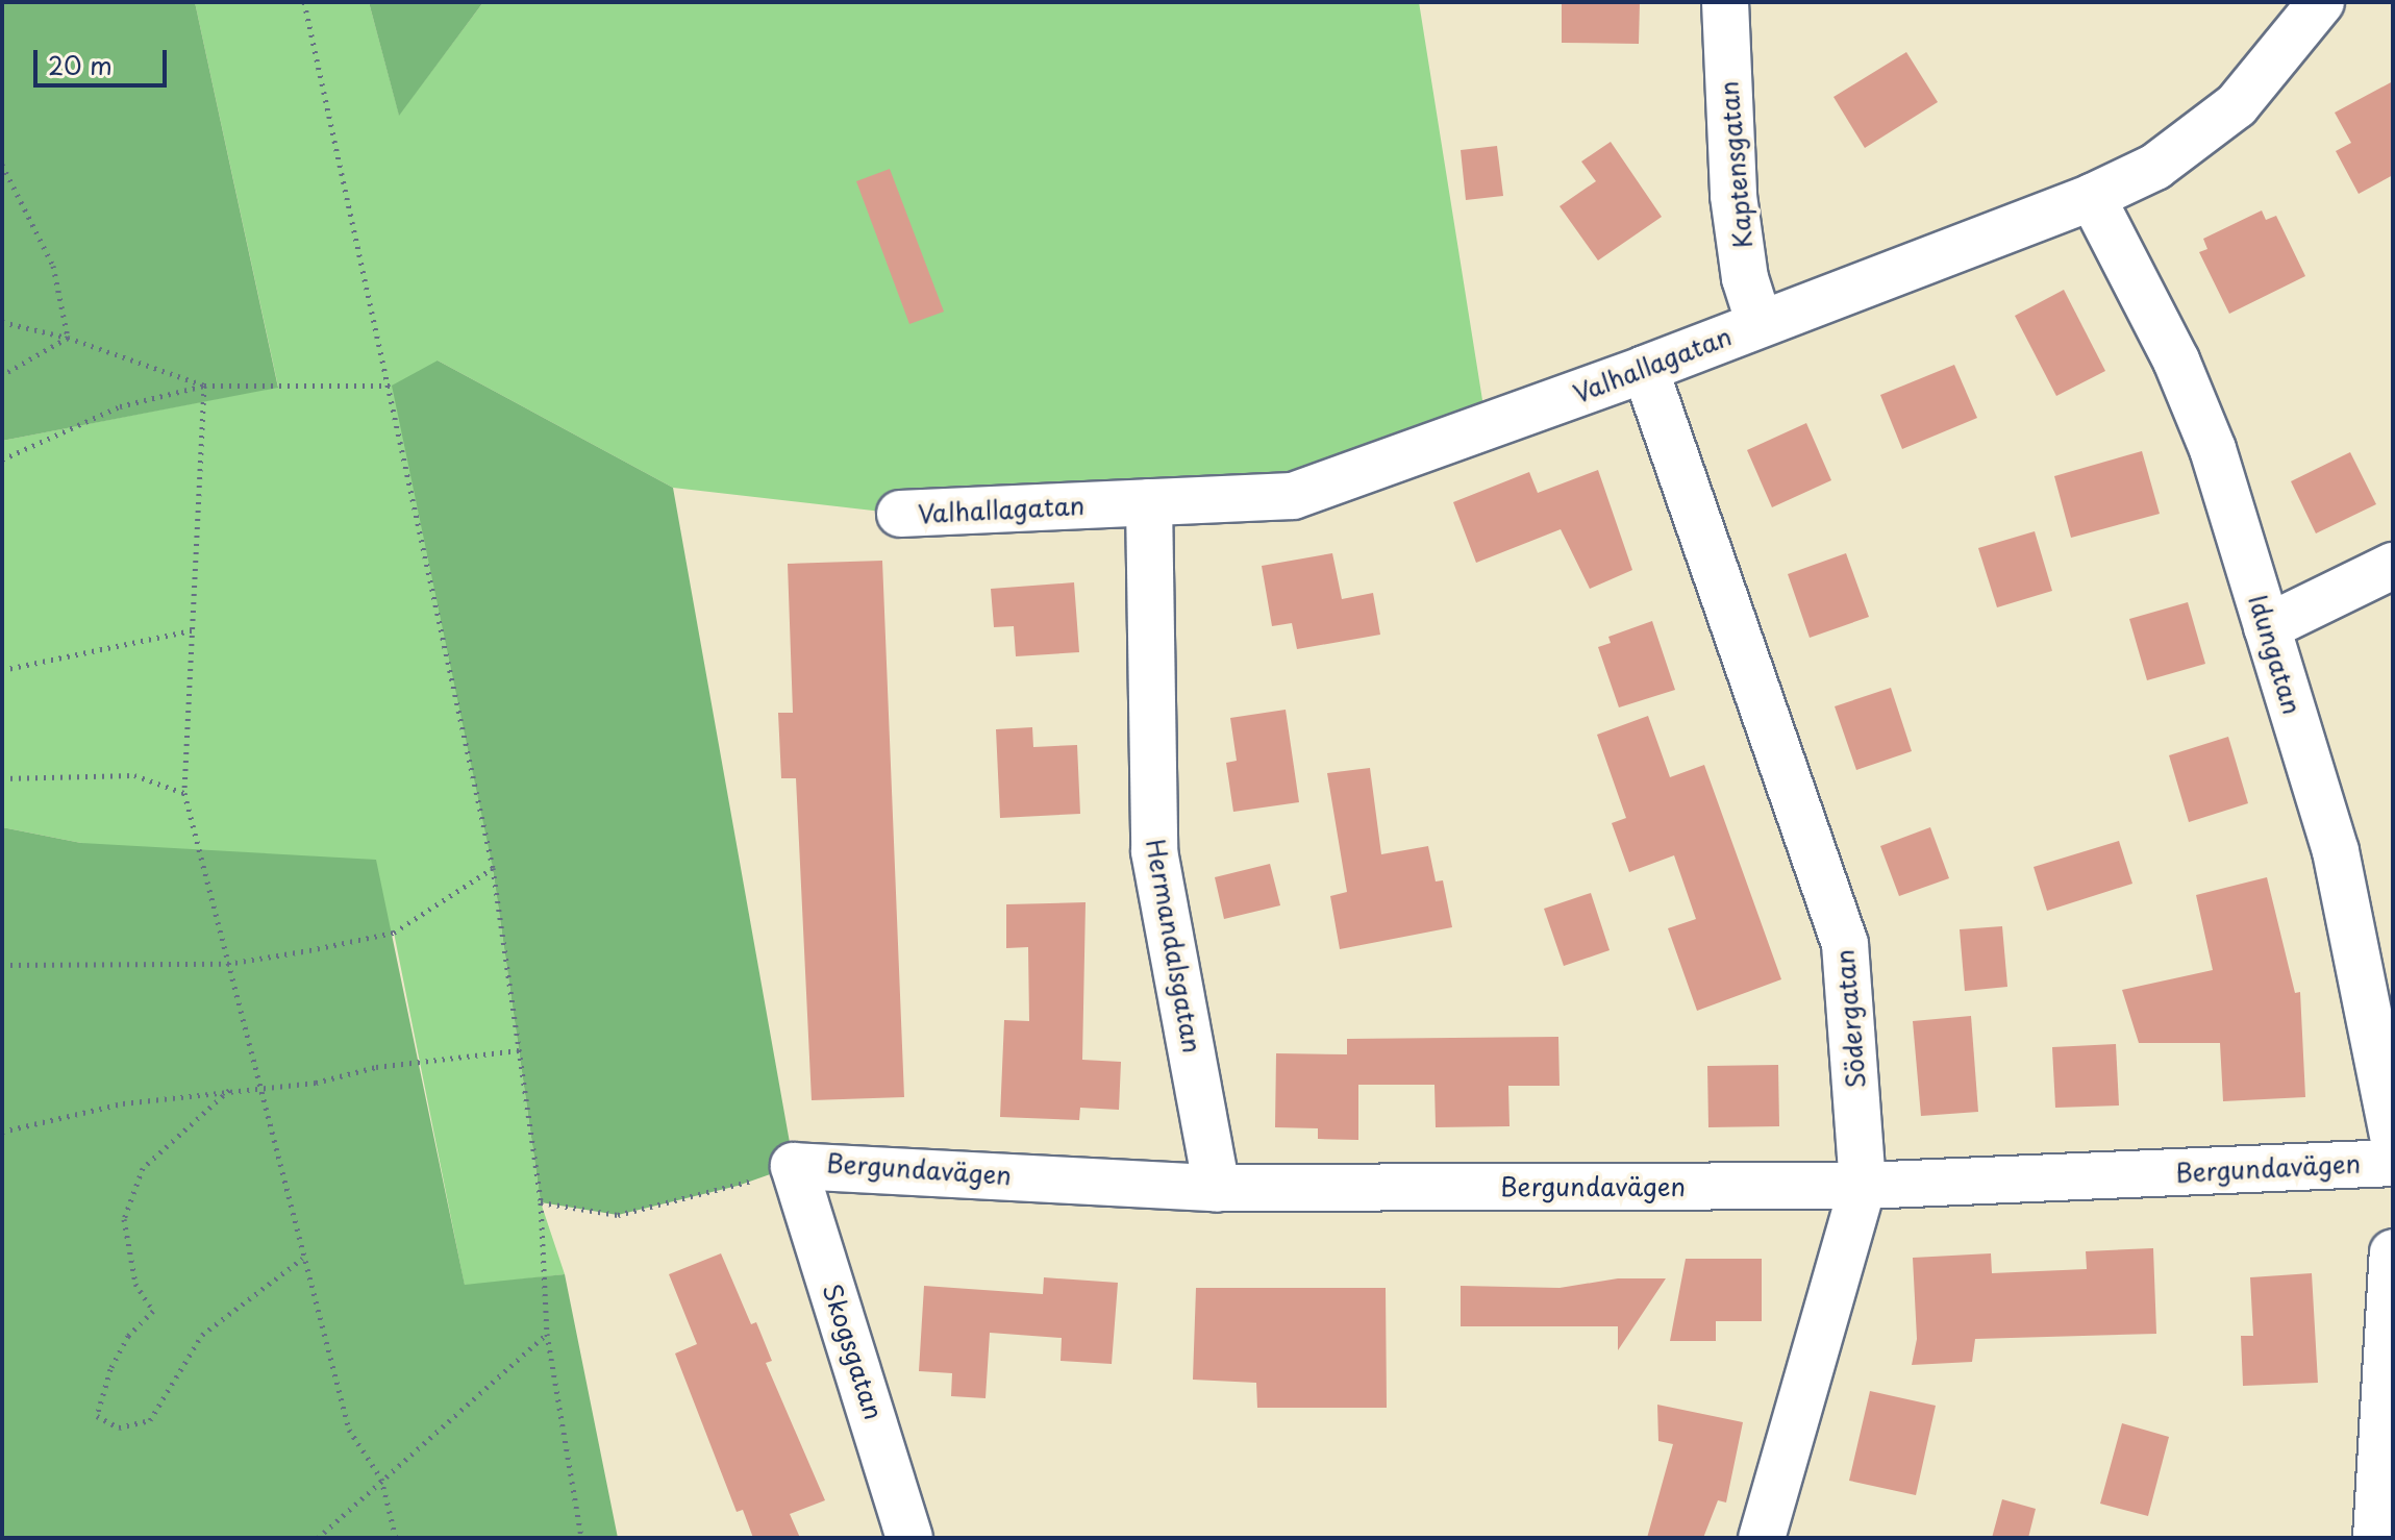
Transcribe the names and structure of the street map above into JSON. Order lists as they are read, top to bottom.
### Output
{
  "streets": {
    "street": [
      "Kaptensgatan",
      "Valhallagatan",
      "Idungatan",
      "Hermandalsgatan",
      "Södergatan",
      "Bergundavägen",
      "Skogsgatan"
    ]
  },
  "crossings": [
    ["Kaptensgatan", "Valhallagatan"],
    ["Valhallagatan", "Idungatan"],
    ["Valhallagatan", "Hermandalsgatan"],
    ["Valhallagatan", "Södergatan"],
    ["Hermandalsgatan", "Bergundavägen"],
    ["Södergatan", "Bergundavägen"],
    ["Bergundavägen", "Skogsgatan"]
  ],
  "scale_bar": "20 m"
}
